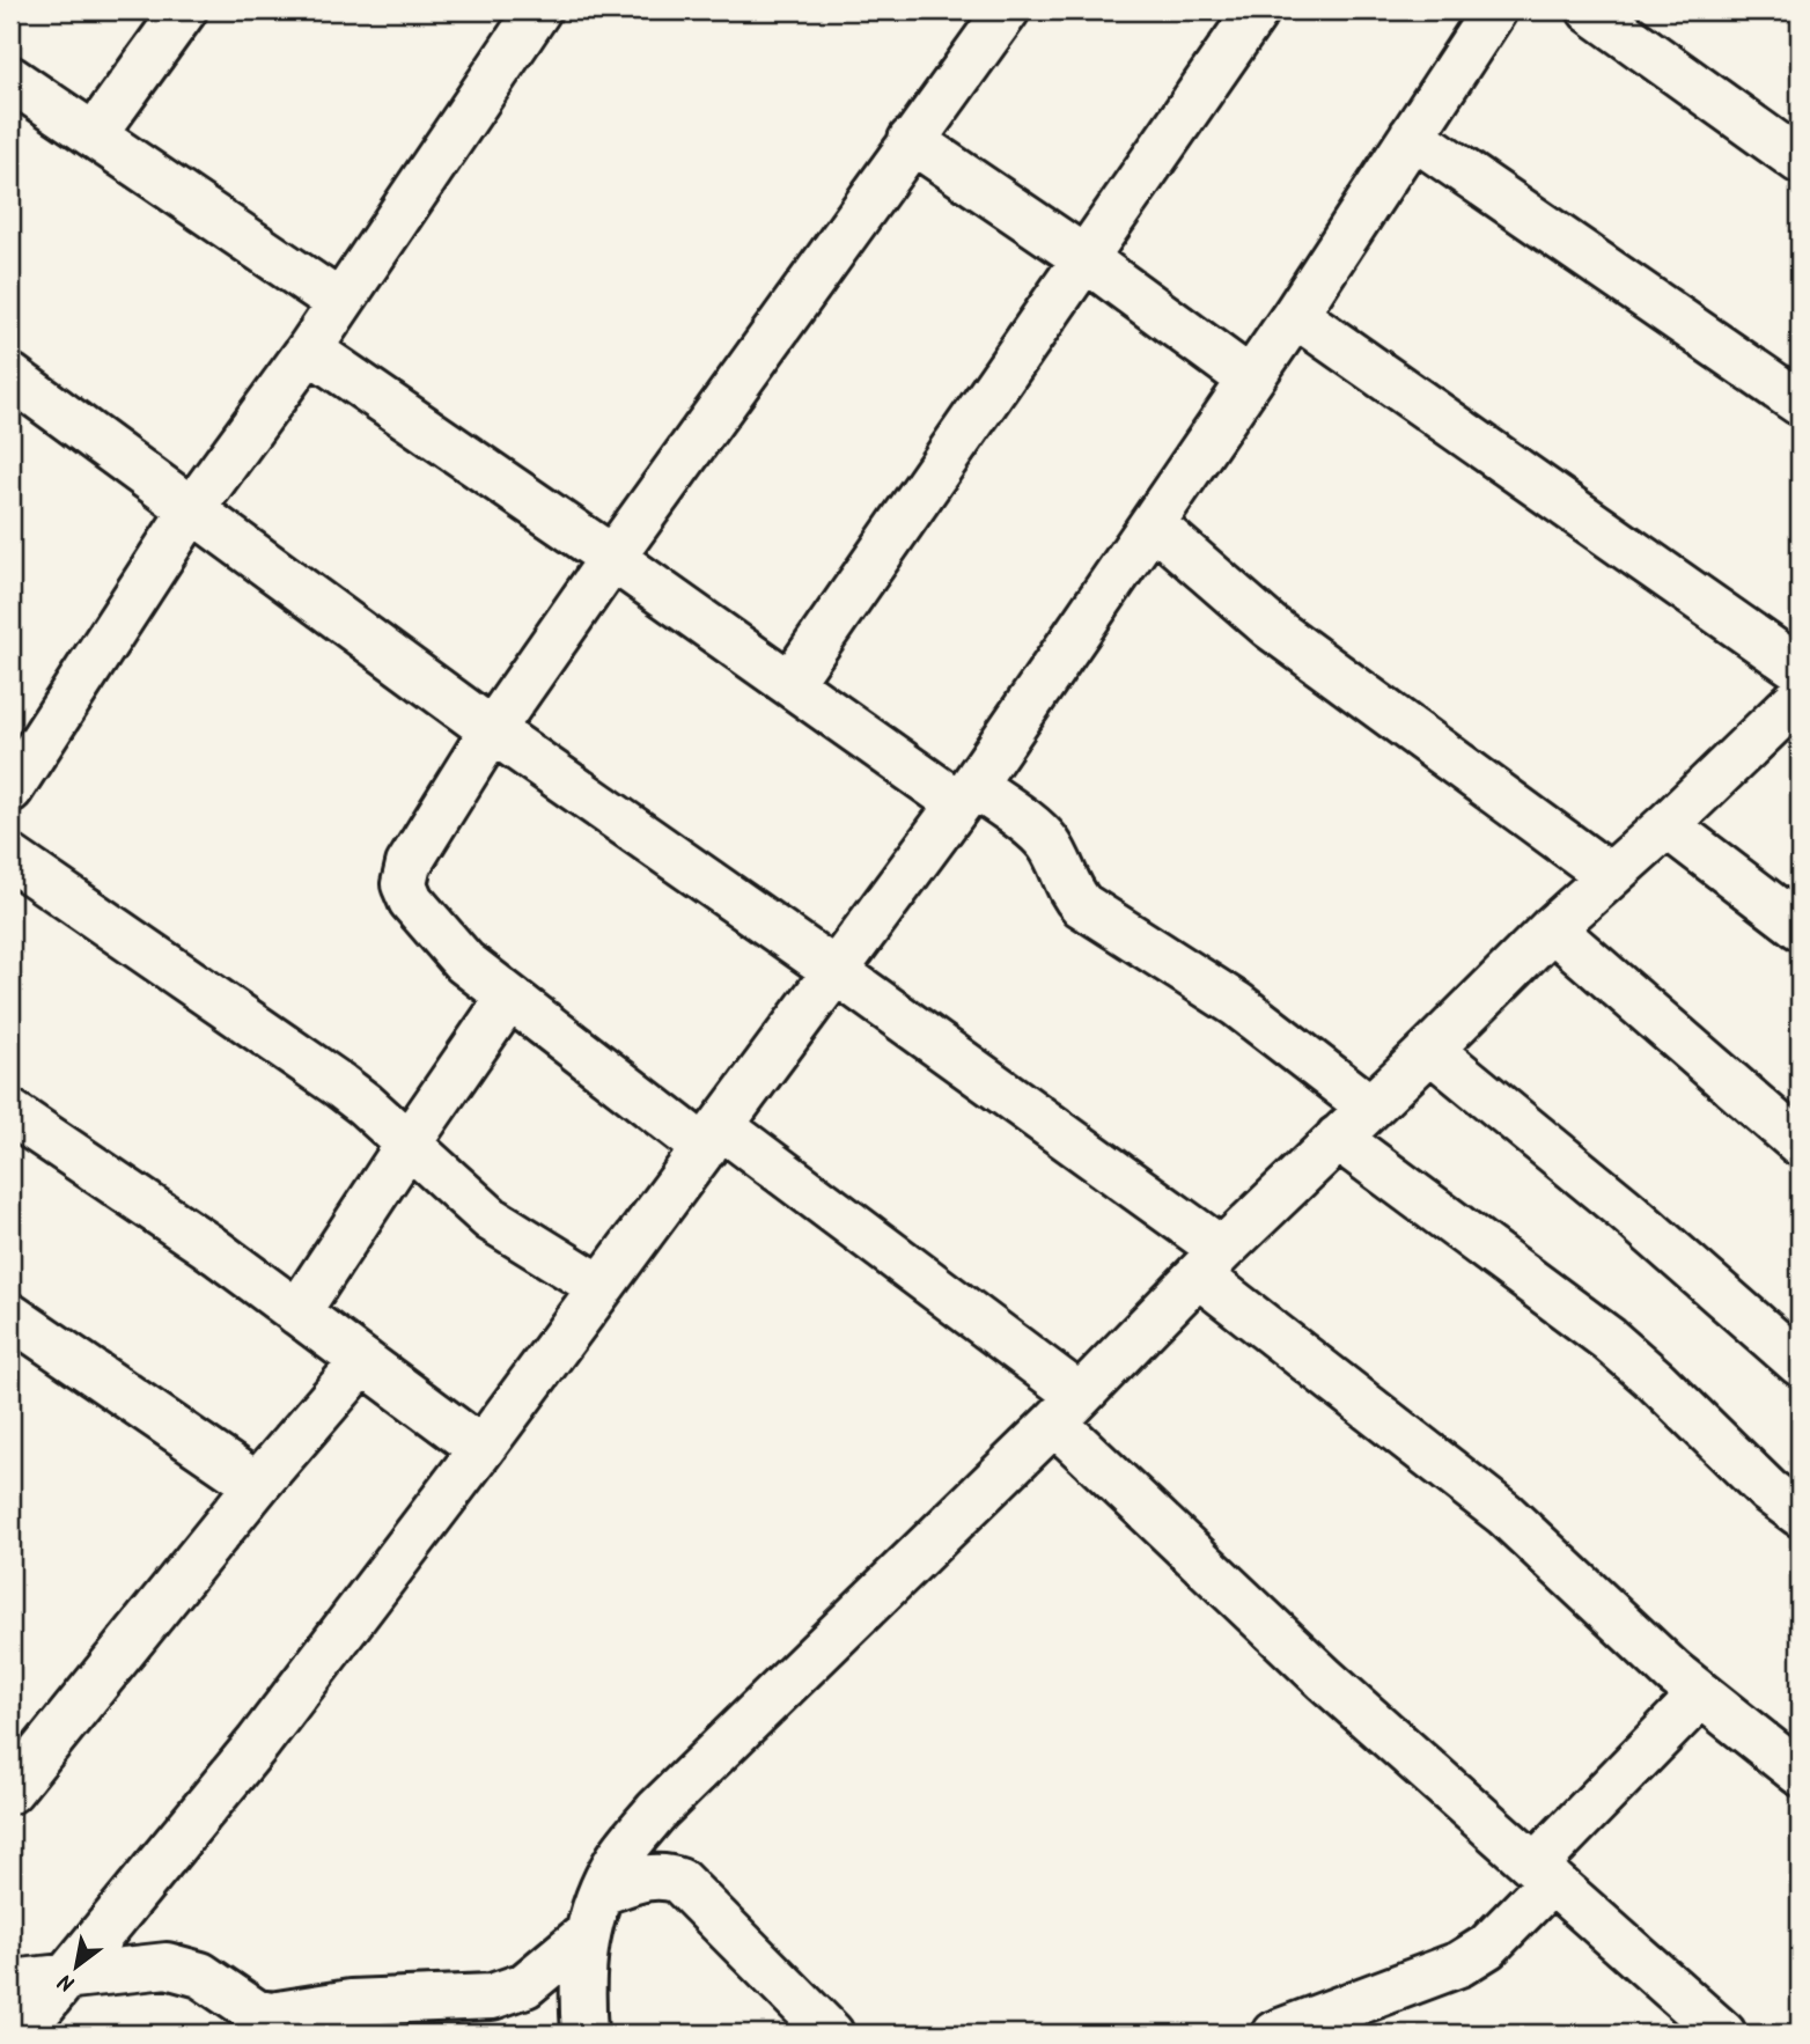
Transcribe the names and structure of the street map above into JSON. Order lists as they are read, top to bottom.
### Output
{
  "north": "bottom left"
}
